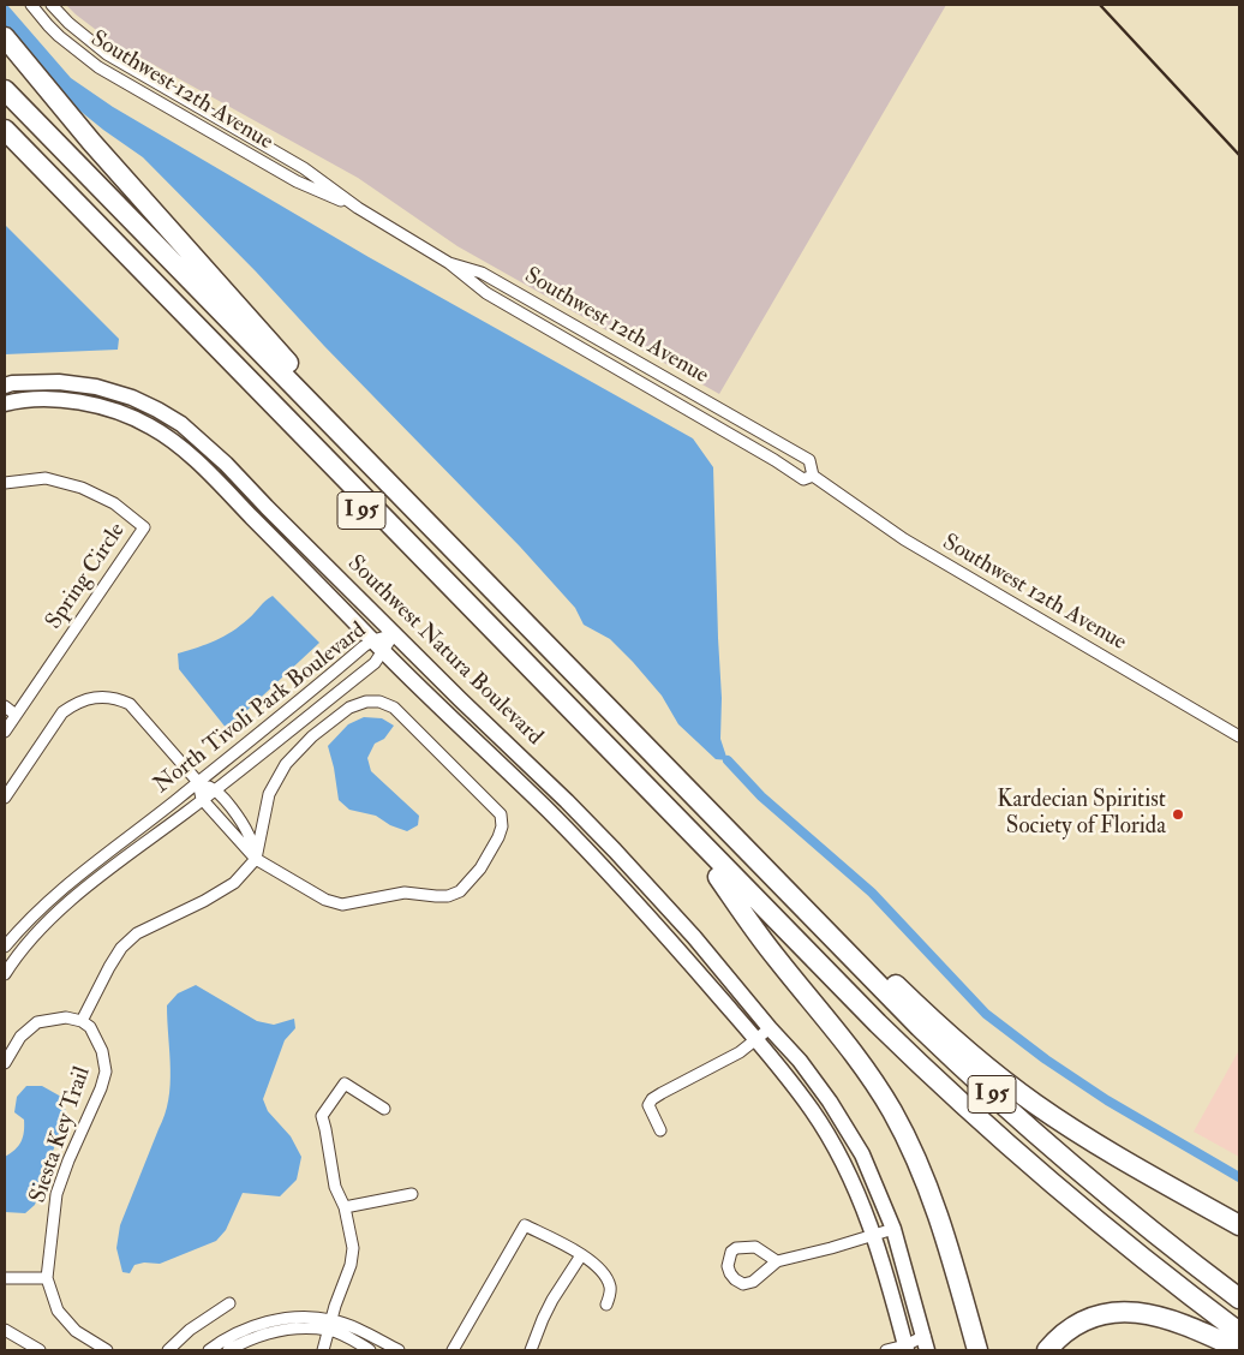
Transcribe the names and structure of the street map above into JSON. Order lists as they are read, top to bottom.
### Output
{
  "streets": {
    "highway": ["I 95"],
    "street": [
      "Southwest 12th Avenue",
      "Spring Circle",
      "Southwest Natura Boulevard",
      "North Tivoli Park Boulevard",
      "Siesta Key Trail"
    ]
  },
  "crossings": [
    ["Southwest Natura Boulevard", "North Tivoli Park Boulevard"]
  ],
  "places": ["Kardecian Spiritist Society of Florida"]
}
